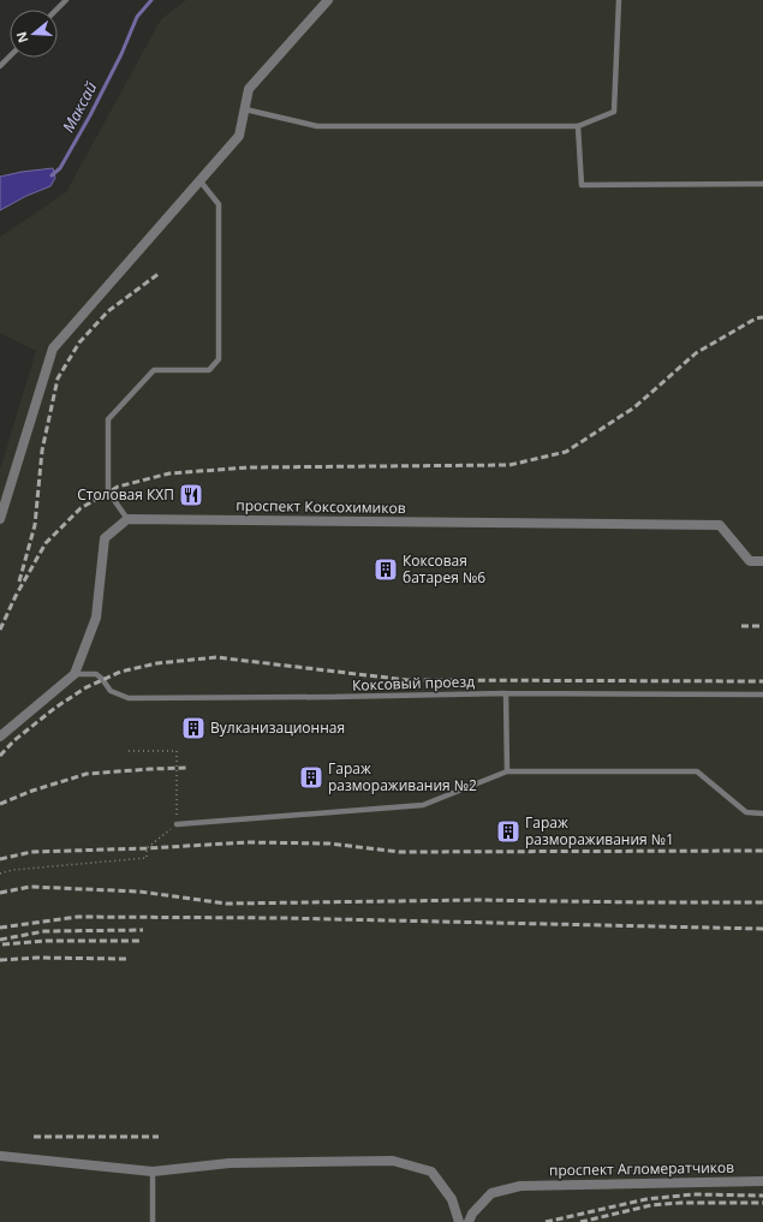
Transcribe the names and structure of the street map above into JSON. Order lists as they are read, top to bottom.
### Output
{
  "streets": {
    "street": ["проспект Коксохимиков", "проспект Агломератчиков"],
    "lane": ["Коксовый проезд"]
  },
  "water": ["Максай"],
  "places": {
    "restaurant": ["Столовая КХП"],
    "building": [
      "Коксовая батарея №6",
      "Вулканизационная",
      "Гараж размораживания №2",
      "Гараж размораживания №1"
    ]
  },
  "north": "left"
}
